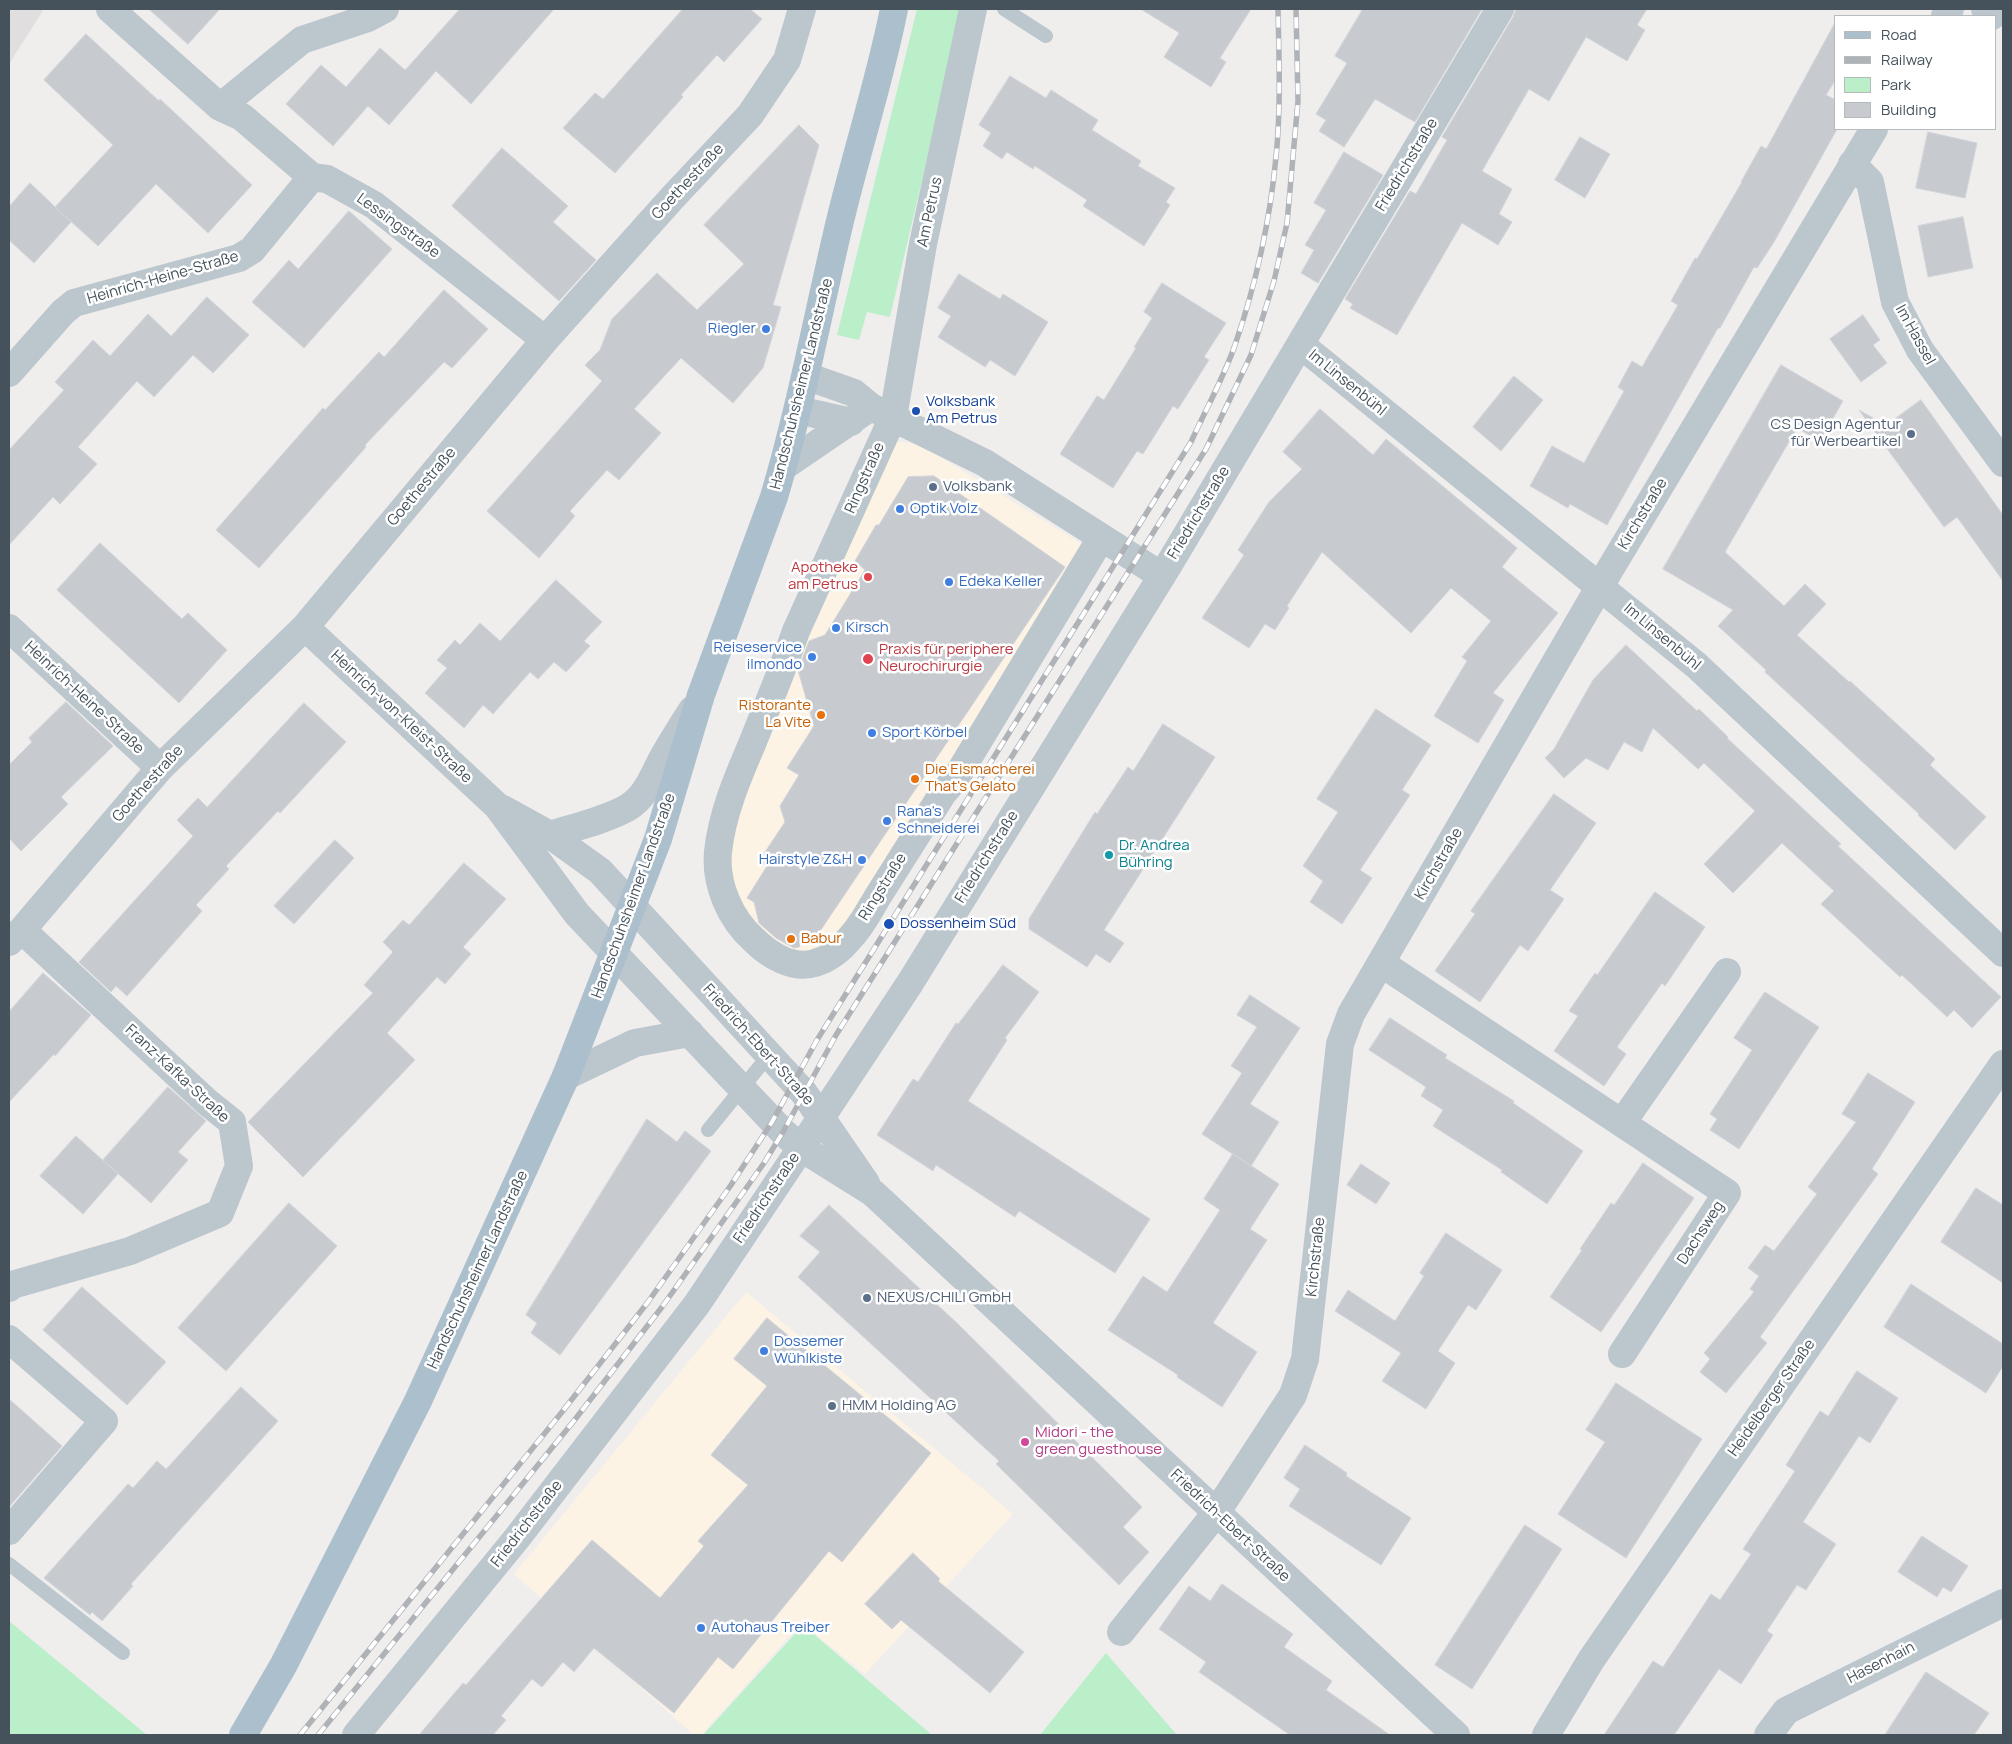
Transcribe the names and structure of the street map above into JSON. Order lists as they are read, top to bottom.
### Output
{
  "streets": {
    "main road": ["Handschuhsheimer Landstraße"],
    "street": [
      "Friedrichstraße",
      "Goethestraße",
      "Am Petrus",
      "Lessingstraße",
      "Heinrich-Heine-Straße",
      "Im Hassel",
      "Im Linsenbühl",
      "Ringstraße",
      "Kirchstraße",
      "Heinrich-von-Kleist-Straße",
      "Friedrich-Ebert-Straße",
      "Franz-Kafka-Straße",
      "Dachsweg",
      "Heidelberger Straße",
      "Hasenhain"
    ]
  },
  "crossings": [
    ["Friedrichstraße", "Im Linsenbühl"],
    ["Friedrichstraße", "Friedrich-Ebert-Straße"],
    ["Goethestraße", "Lessingstraße"],
    ["Goethestraße", "Heinrich-Heine-Straße"],
    ["Goethestraße", "Heinrich-von-Kleist-Straße"],
    ["Goethestraße", "Franz-Kafka-Straße"],
    ["Am Petrus", "Ringstraße"],
    ["Lessingstraße", "Heinrich-Heine-Straße"],
    ["Im Hassel", "Kirchstraße"],
    ["Im Linsenbühl", "Kirchstraße"],
    ["Handschuhsheimer Landstraße", "Heinrich-von-Kleist-Straße"],
    ["Handschuhsheimer Landstraße", "Friedrich-Ebert-Straße"],
    ["Kirchstraße", "Friedrich-Ebert-Straße"],
    ["Kirchstraße", "Dachsweg"],
    ["Heinrich-von-Kleist-Straße", "Friedrich-Ebert-Straße"]
  ],
  "places": [
    "Riegler",
    "Volksbank Am Petrus",
    "CS Design Agentur für Werbeartikel",
    "Volksbank",
    "Optik Volz",
    "Apotheke am Petrus",
    "Edeka Keller",
    "Kirsch",
    "Reiseservice ilmondo",
    "Praxis für periphere Neurochirurgie",
    "Ristorante La Vite",
    "Sport Körbel",
    "Die Eismacherei That's Gelato",
    "Rana's Schneiderei",
    "Dr. Andrea Bühring",
    "Hairstyle Z&H",
    "Dossenheim Süd",
    "Babur",
    "NEXUS/CHILI GmbH",
    "Dossemer Wühlkiste",
    "HMM Holding AG",
    "Midori - the green guesthouse",
    "Autohaus Treiber"
  ],
  "legend": [
    "Road",
    "Railway",
    "Park",
    "Building"
  ]
}
